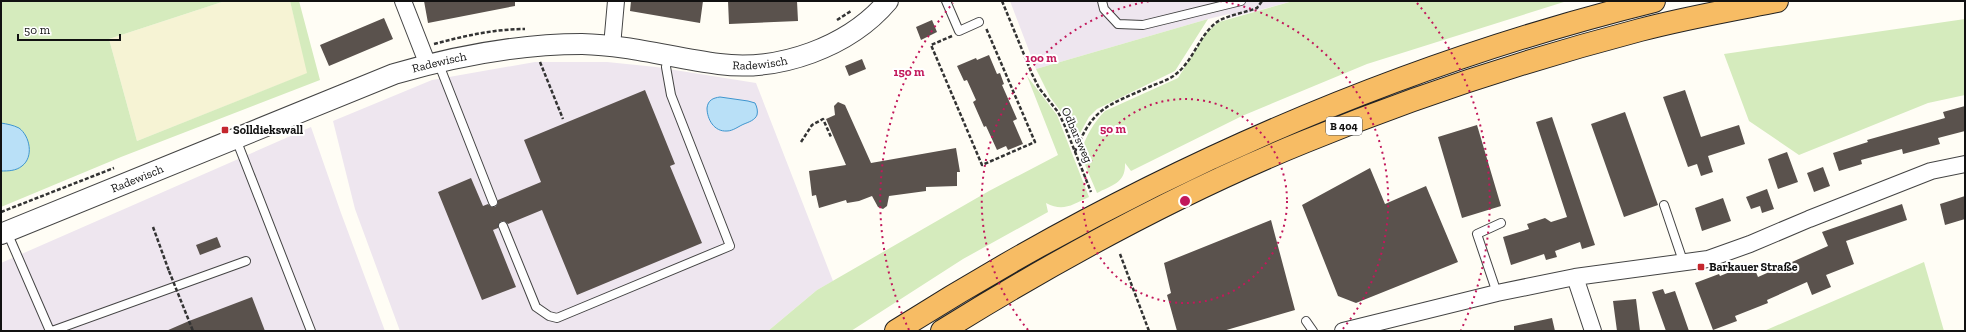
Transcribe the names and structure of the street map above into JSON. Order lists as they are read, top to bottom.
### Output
{
  "streets": {
    "highway": ["B 404"],
    "street": ["Radewisch"],
    "path": ["Odbarsweg"]
  },
  "places": {
    "transit": ["Solldiekswall", "Barkauer Straße"]
  },
  "scale_bar": "50 m",
  "rings": ["100 m", "150 m", "50 m"]
}
